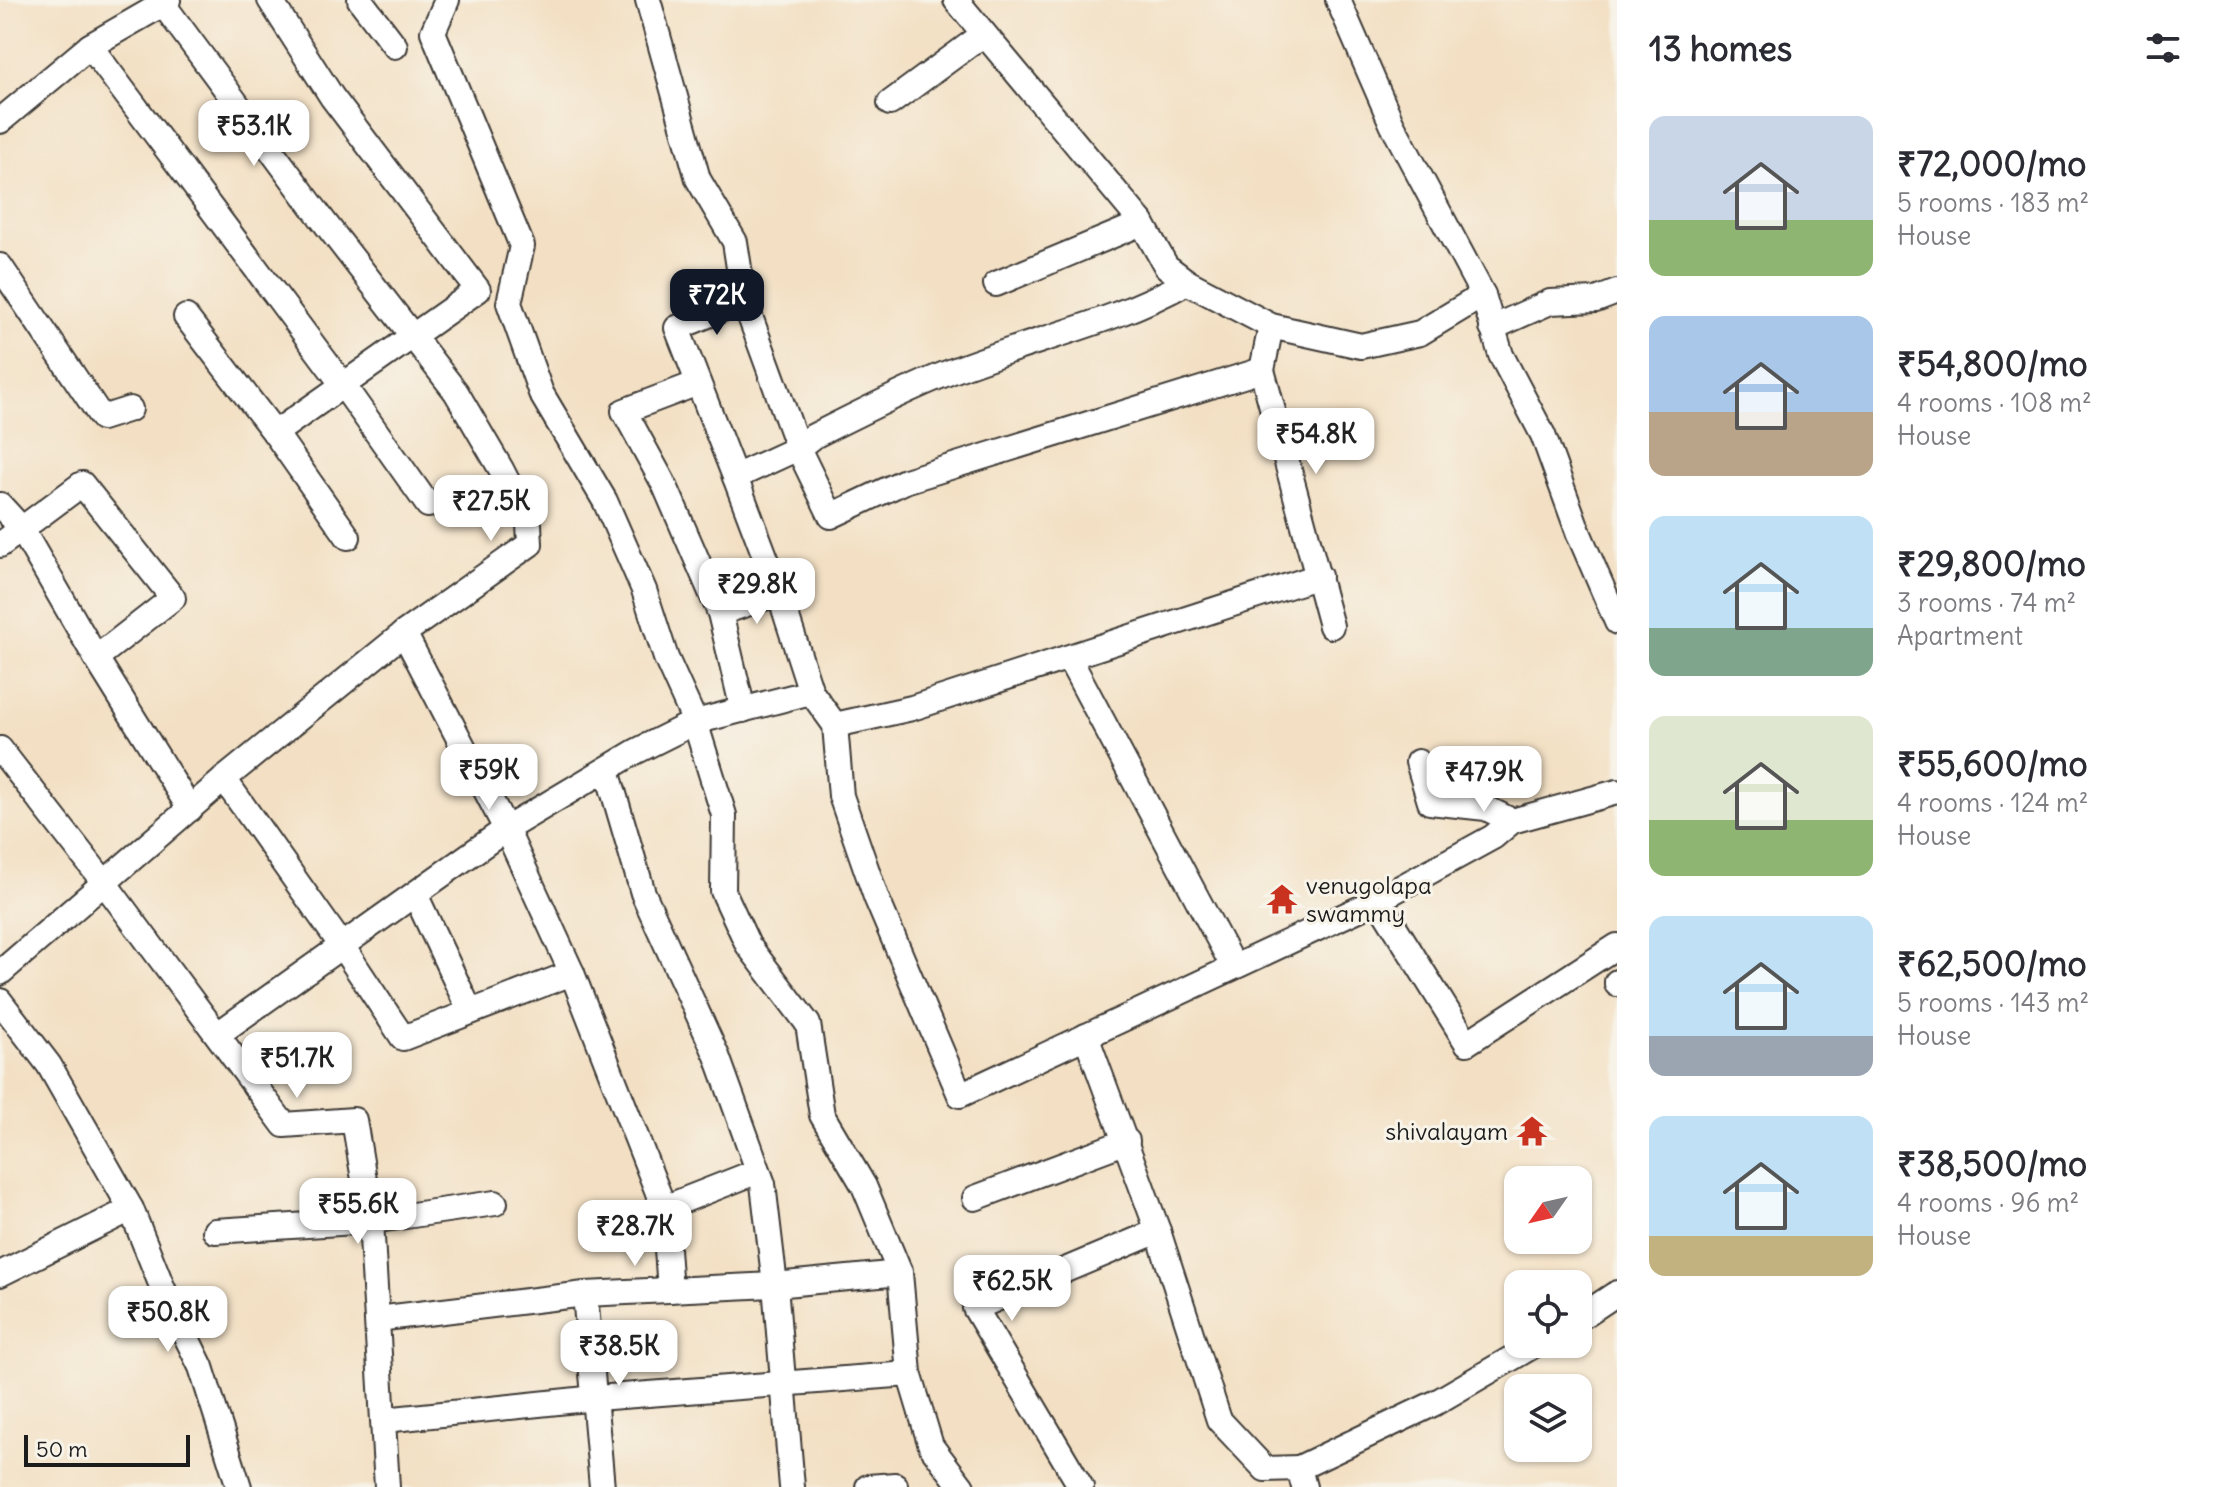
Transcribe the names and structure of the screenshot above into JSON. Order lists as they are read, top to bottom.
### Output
{
  "places": {
    "temple": ["venugolapa swammy", "shivalayam"]
  },
  "scale_bar": "50 m",
  "north": "bottom left",
  "page": {
    "heading": "13 homes",
    "list": [
      {
        "name": "₹72,000/mo",
        "note": "5 rooms · 183 m² · House"
      },
      {
        "name": "₹54,800/mo",
        "note": "4 rooms · 108 m² · House"
      },
      {
        "name": "₹29,800/mo",
        "note": "3 rooms · 74 m² · Apartment"
      },
      {
        "name": "₹55,600/mo",
        "note": "4 rooms · 124 m² · House"
      },
      {
        "name": "₹62,500/mo",
        "note": "5 rooms · 143 m² · House"
      },
      {
        "name": "₹38,500/mo",
        "note": "4 rooms · 96 m² · House"
      }
    ],
    "price": [
      "₹53.1K",
      "₹72K",
      "₹54.8K",
      "₹27.5K",
      "₹29.8K",
      "₹59K",
      "₹47.9K",
      "₹51.7K",
      "₹55.6K",
      "₹28.7K",
      "₹62.5K",
      "₹50.8K",
      "₹38.5K"
    ],
    "scale": "50 m"
  }
}
